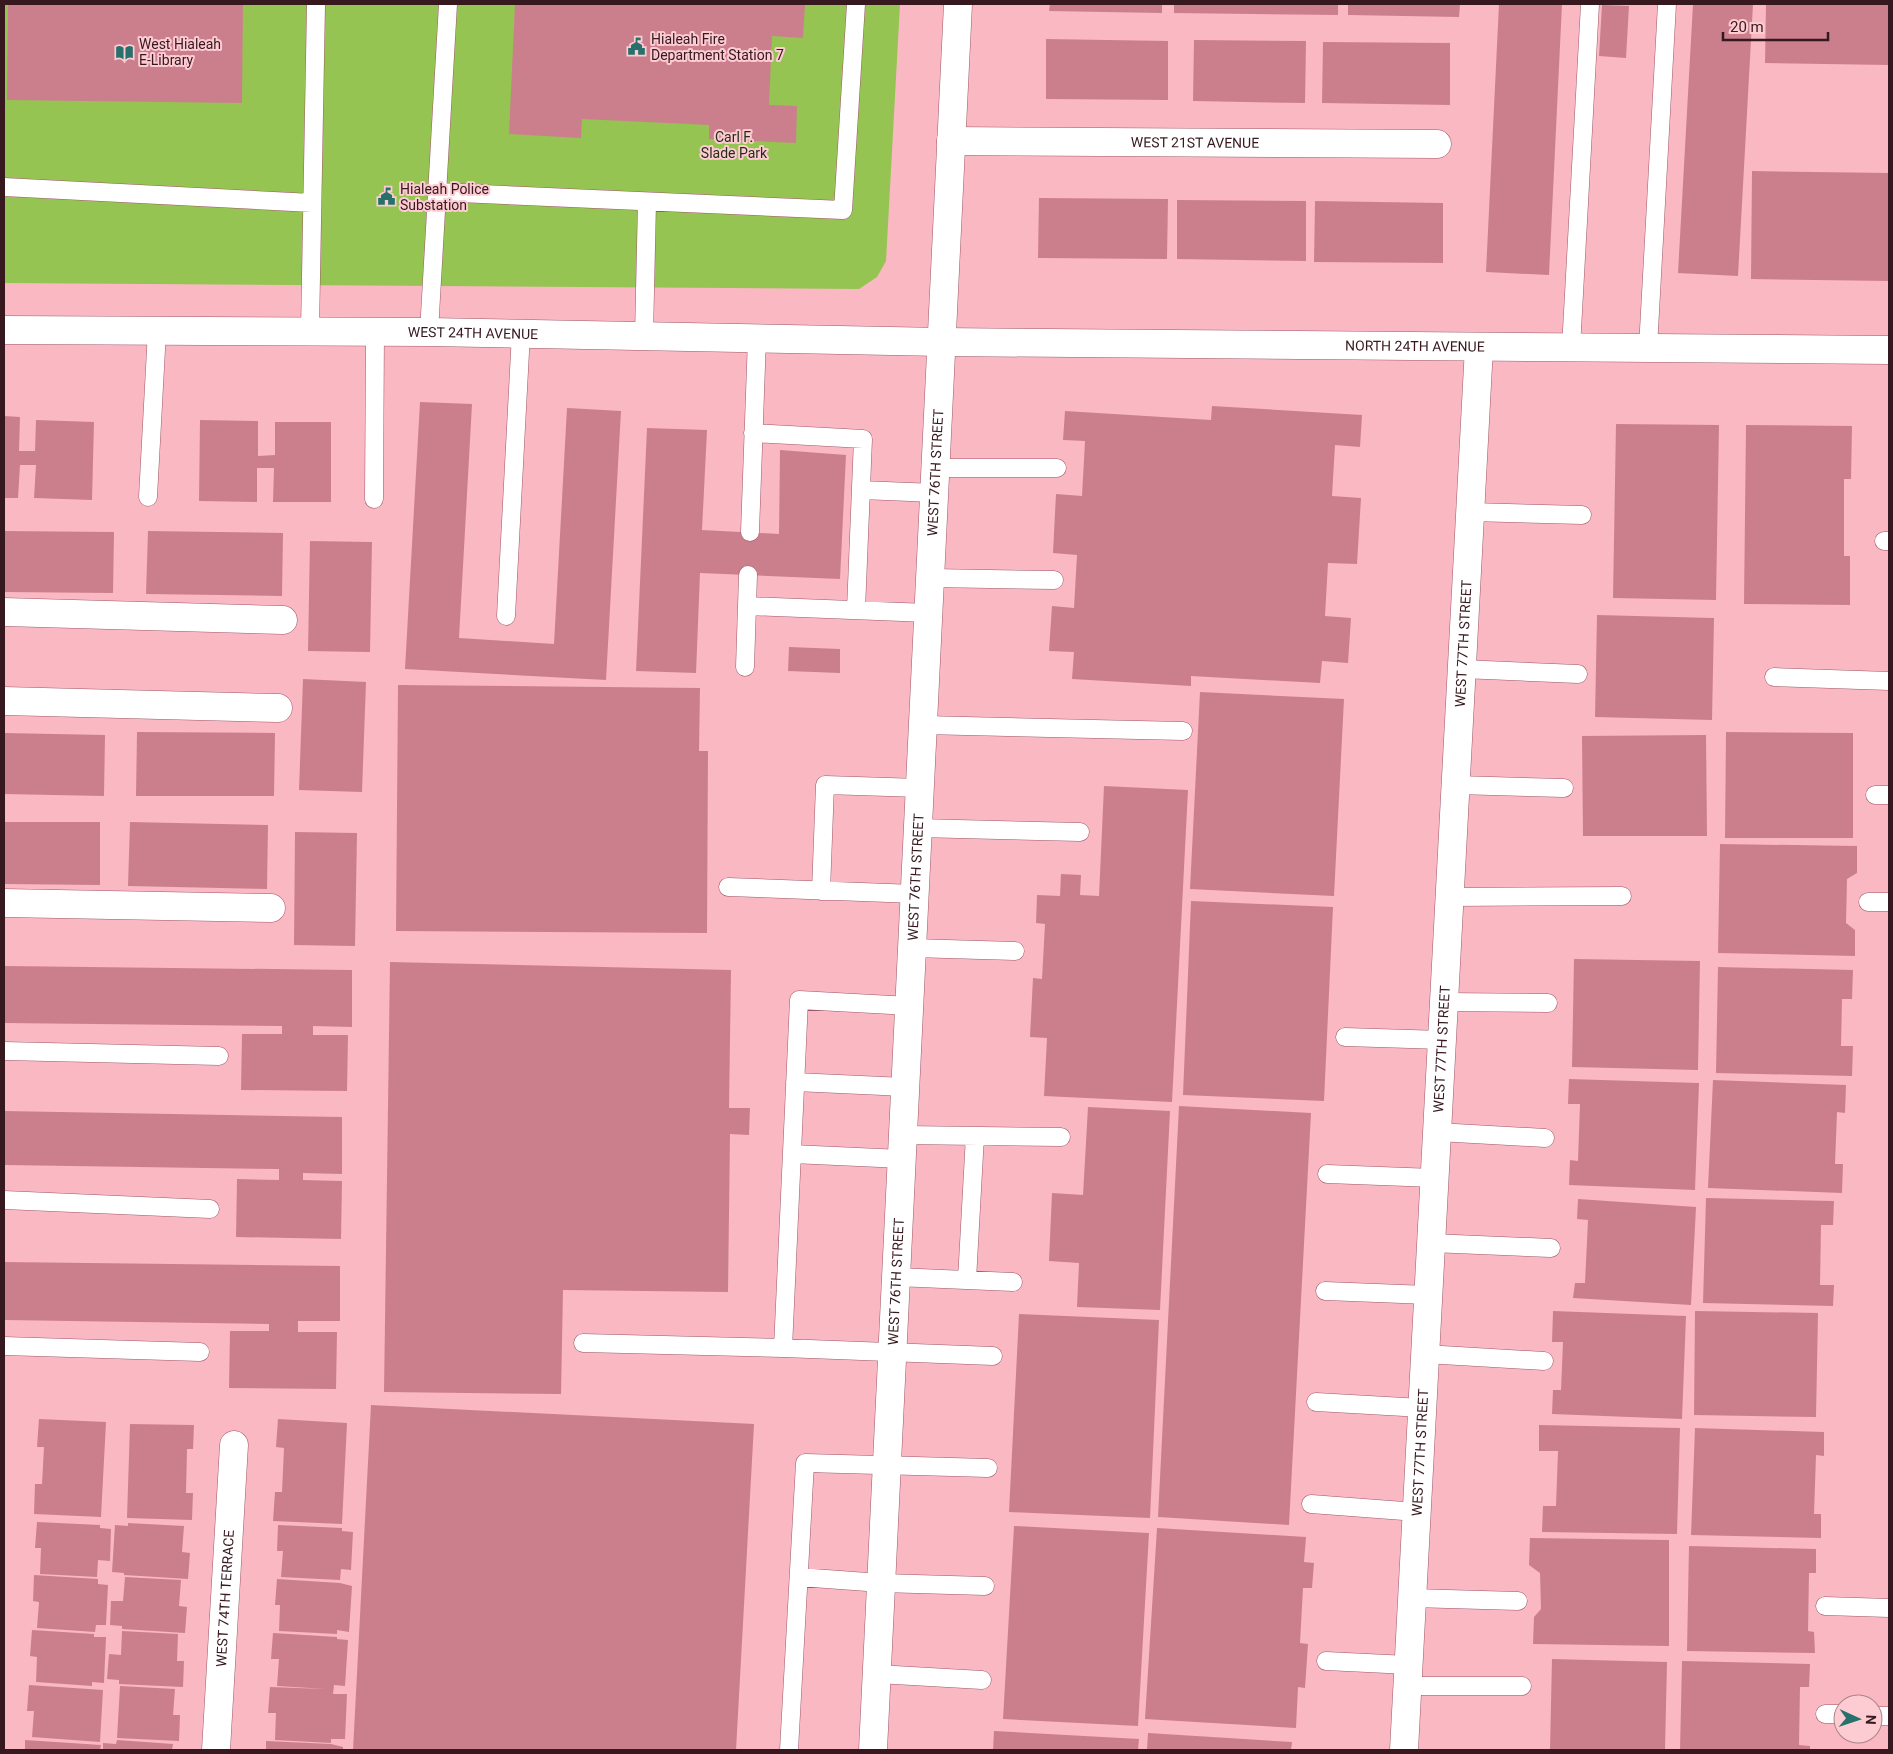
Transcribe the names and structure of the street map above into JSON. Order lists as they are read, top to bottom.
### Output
{
  "streets": {
    "street": [
      "WEST 21ST AVENUE",
      "WEST 24TH AVENUE",
      "NORTH 24TH AVENUE",
      "WEST 76TH STREET",
      "WEST 77TH STREET",
      "WEST 74TH TERRACE"
    ]
  },
  "crossings": [
    ["WEST 21ST AVENUE", "WEST 76TH STREET"],
    ["WEST 24TH AVENUE", "NORTH 24TH AVENUE"],
    ["WEST 24TH AVENUE", "WEST 76TH STREET"],
    ["NORTH 24TH AVENUE", "WEST 76TH STREET"],
    ["NORTH 24TH AVENUE", "WEST 77TH STREET"]
  ],
  "parks": ["Carl F. Slade Park"],
  "places": {
    "public building": ["Hialeah Fire Department Station 7", "Hialeah Police Substation"],
    "library": ["West Hialeah E-Library"]
  },
  "scale_bar": "20 m",
  "north": "right"
}
